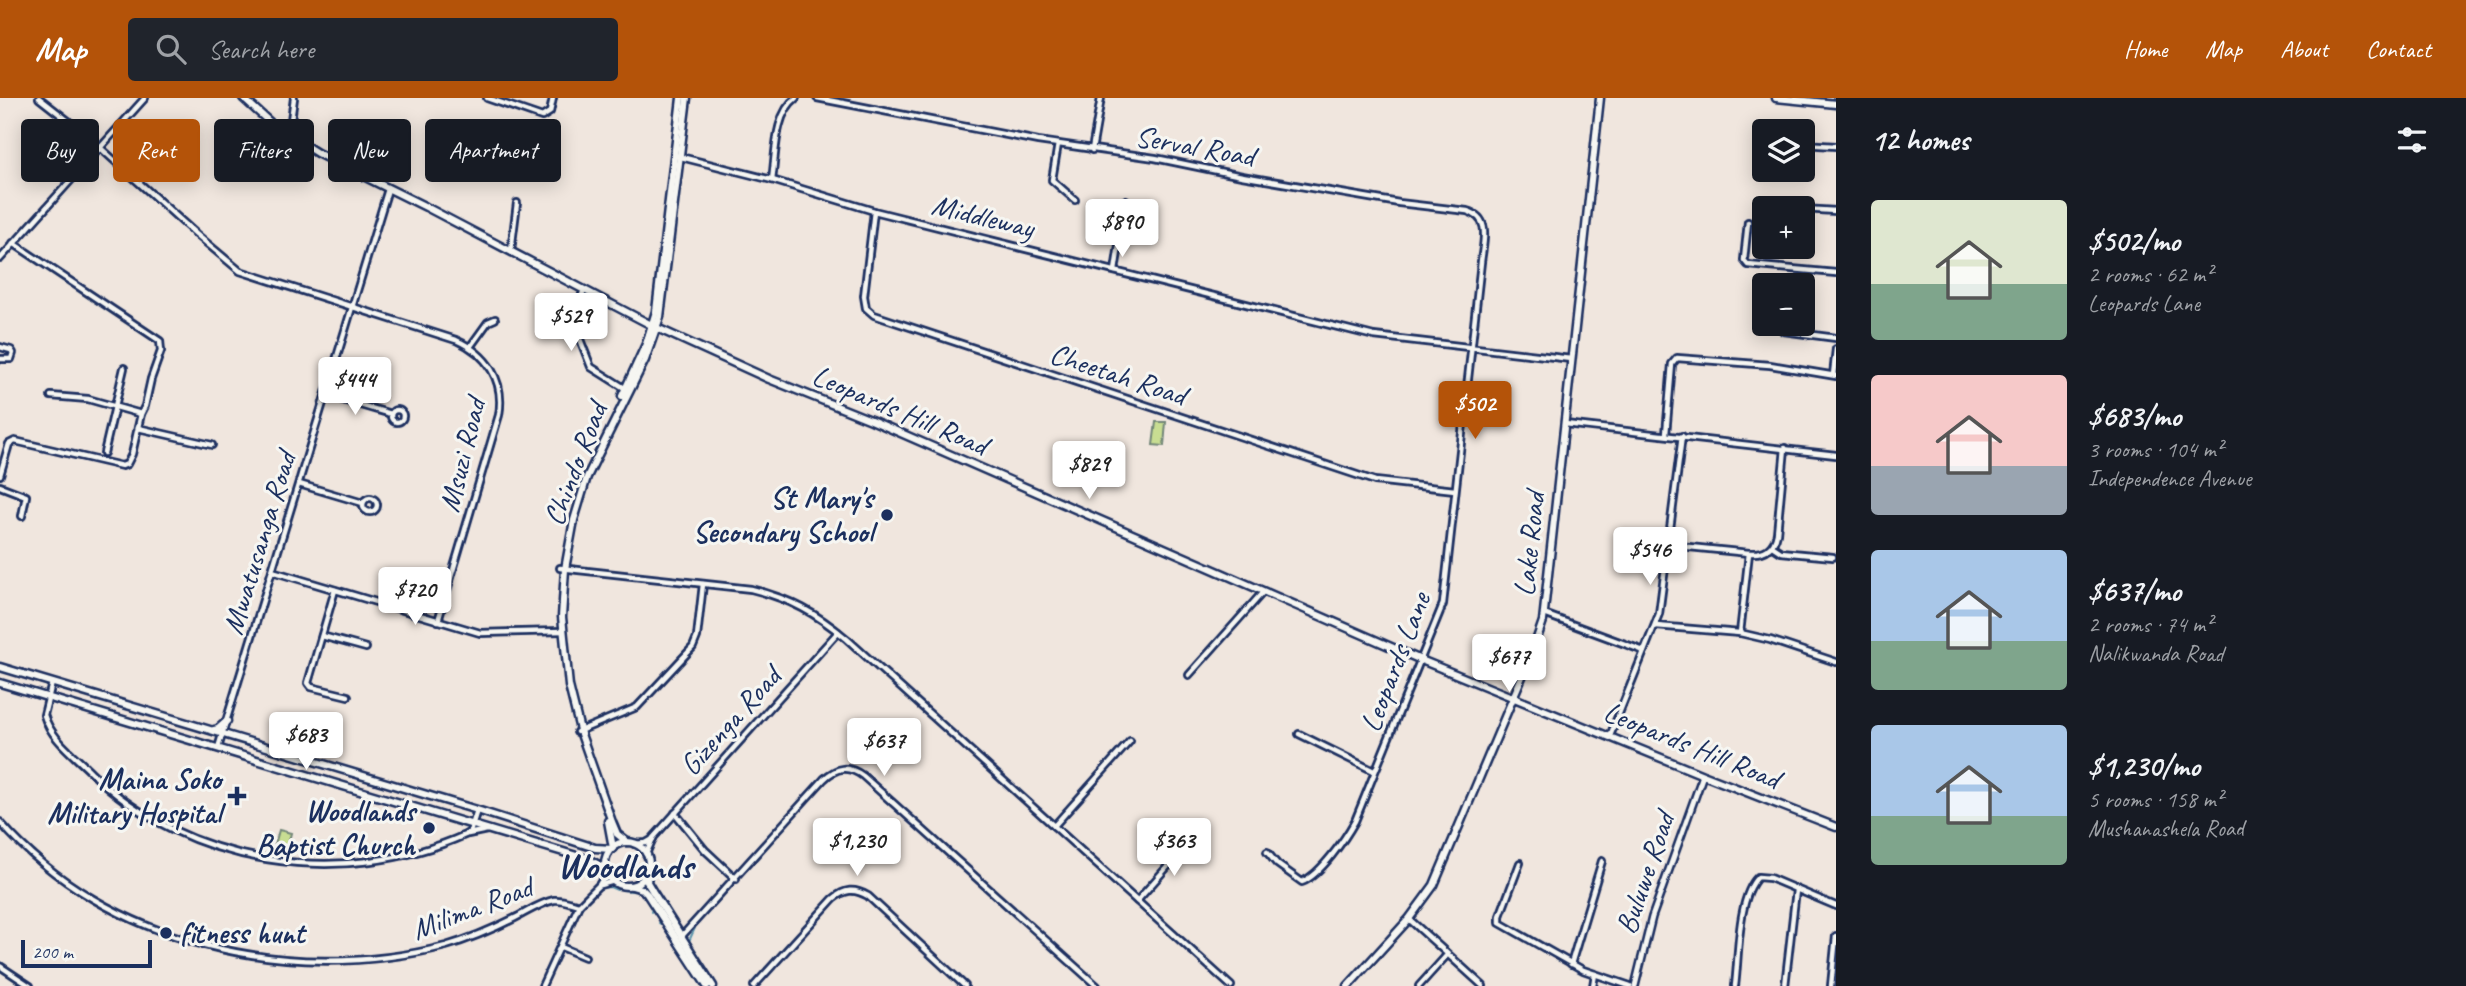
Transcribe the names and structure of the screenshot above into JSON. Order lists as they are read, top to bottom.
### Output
{
  "streets": {
    "main road": ["Leopards Hill Road", "Chindo Road", "Lake Road"],
    "street": [
      "Serval Road",
      "Middleway",
      "Cheetah Road",
      "Msuzi Road",
      "Mwatusanga Road",
      "Leopards Lane",
      "Gizenga Road",
      "Buluwe Road",
      "Milima Road"
    ]
  },
  "crossings": [
    ["Serval Road", "Leopards Lane"],
    ["Middleway", "Cheetah Road"],
    ["Middleway", "Chindo Road"],
    ["Middleway", "Lake Road"],
    ["Middleway", "Leopards Lane"],
    ["Cheetah Road", "Leopards Lane"],
    ["Leopards Hill Road", "Chindo Road"],
    ["Leopards Hill Road", "Mwatusanga Road"],
    ["Leopards Hill Road", "Lake Road"],
    ["Leopards Hill Road", "Leopards Lane"],
    ["Leopards Hill Road", "Buluwe Road"],
    ["Msuzi Road", "Mwatusanga Road"],
    ["Chindo Road", "Gizenga Road"]
  ],
  "districts": ["Woodlands"],
  "places": {
    "other": ["St Mary's Secondary School", "Woodlands Baptist Church", "fitness hunt"],
    "health": ["Maina Soko Military Hospital"]
  },
  "scale_bar": "200 m",
  "page": {
    "header": "Map",
    "search": "Search here",
    "nav": [
      "Home",
      "Map",
      "About",
      "Contact"
    ],
    "heading": "12 homes",
    "map_buttons": ["+", "−"],
    "chip": [
      "Buy",
      "Rent",
      "Filters",
      "New",
      "Apartment"
    ],
    "list": [
      {
        "name": "$502/mo",
        "note": "2 rooms · 62 m² · Leopards Lane"
      },
      {
        "name": "$683/mo",
        "note": "3 rooms · 104 m² · Independence Avenue"
      },
      {
        "name": "$637/mo",
        "note": "2 rooms · 74 m² · Nalikwanda Road"
      },
      {
        "name": "$1,230/mo",
        "note": "5 rooms · 158 m² · Mushanashela Road"
      }
    ],
    "price": [
      "$890",
      "$529",
      "$444",
      "$502",
      "$829",
      "$546",
      "$720",
      "$677",
      "$683",
      "$637",
      "$1,230",
      "$363"
    ],
    "scale": "200 m"
  }
}
